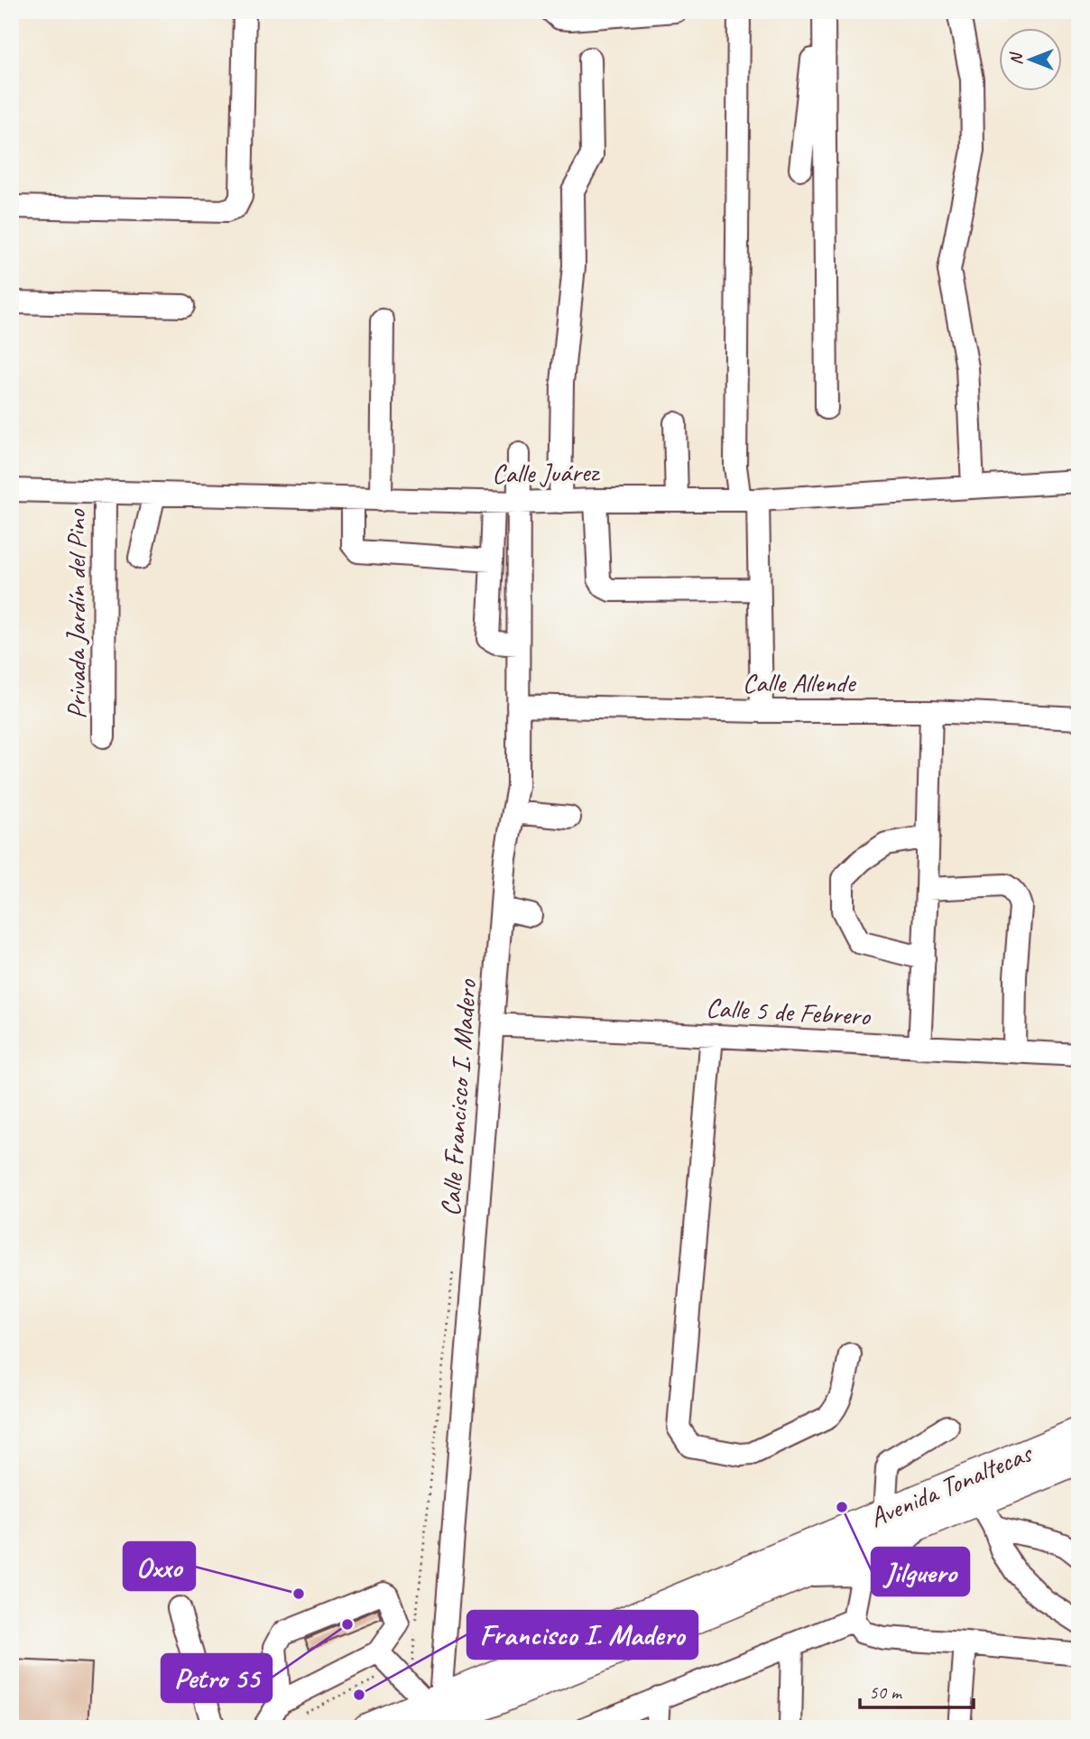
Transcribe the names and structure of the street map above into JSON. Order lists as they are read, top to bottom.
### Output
{
  "streets": {
    "main road": ["Avenida Tonaltecas"],
    "street": [
      "Calle Juárez",
      "Privada Jardín del Pino",
      "Calle Allende",
      "Calle 5 de Febrero",
      "Calle Francisco I. Madero"
    ]
  },
  "crossings": [
    ["Calle Juárez", "Privada Jardín del Pino"],
    ["Calle Juárez", "Calle Francisco I. Madero"],
    ["Calle Allende", "Calle Francisco I. Madero"],
    ["Calle 5 de Febrero", "Calle Francisco I. Madero"],
    ["Calle Francisco I. Madero", "Avenida Tonaltecas"]
  ],
  "places": [
    "Jilguero",
    "Oxxo",
    "Petro 55",
    "Francisco I. Madero"
  ],
  "scale_bar": "50 m",
  "north": "left"
}
